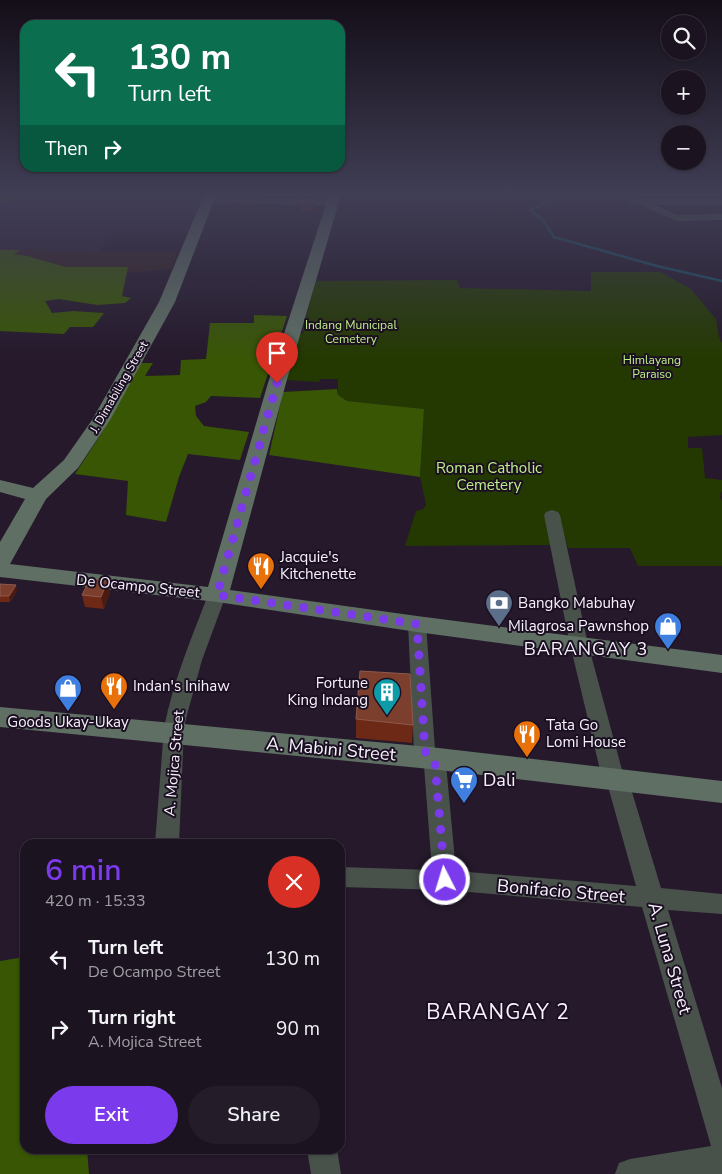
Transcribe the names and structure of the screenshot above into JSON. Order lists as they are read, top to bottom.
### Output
{
  "streets": {
    "main road": [
      "J. Dimabiling Street",
      "De Ocampo Street",
      "A. Mabini Street",
      "A. Mojica Street"
    ],
    "street": ["Bonifacio Street", "A. Luna Street"]
  },
  "crossings": [
    ["De Ocampo Street", "A. Mojica Street"],
    ["De Ocampo Street", "A. Luna Street"],
    ["A. Mabini Street", "A. Mojica Street"],
    ["A. Mabini Street", "A. Luna Street"],
    ["Bonifacio Street", "A. Luna Street"]
  ],
  "districts": ["BARANGAY 3", "BARANGAY 2"],
  "parks": ["Indang Municipal Cemetery", "Himlayang Paraiso", "Roman Catholic Cemetery"],
  "places": {
    "restaurant": ["Jacquie's Kitchenette", "Indan's Inihaw", "Tata Go Lomi House"],
    "bank": ["Bangko Mabuhay"],
    "shop": ["Milagrosa Pawnshop", "Goods Ukay-Ukay"],
    "building": ["Fortune King Indang"],
    "supermarket": ["Dali"]
  },
  "page": {
    "map_buttons": ["+", "−"],
    "turn": ["130 m", "Turn left"],
    "then": "Then",
    "heading": ["6 min", "420 m · 15:33"],
    "list": [
      {
        "name": "Turn left",
        "note": "De Ocampo Street",
        "value": "130 m"
      },
      {
        "name": "Turn right",
        "note": "A. Mojica Street",
        "value": "90 m"
      }
    ],
    "buttons": ["Exit", "Share"]
  }
}
